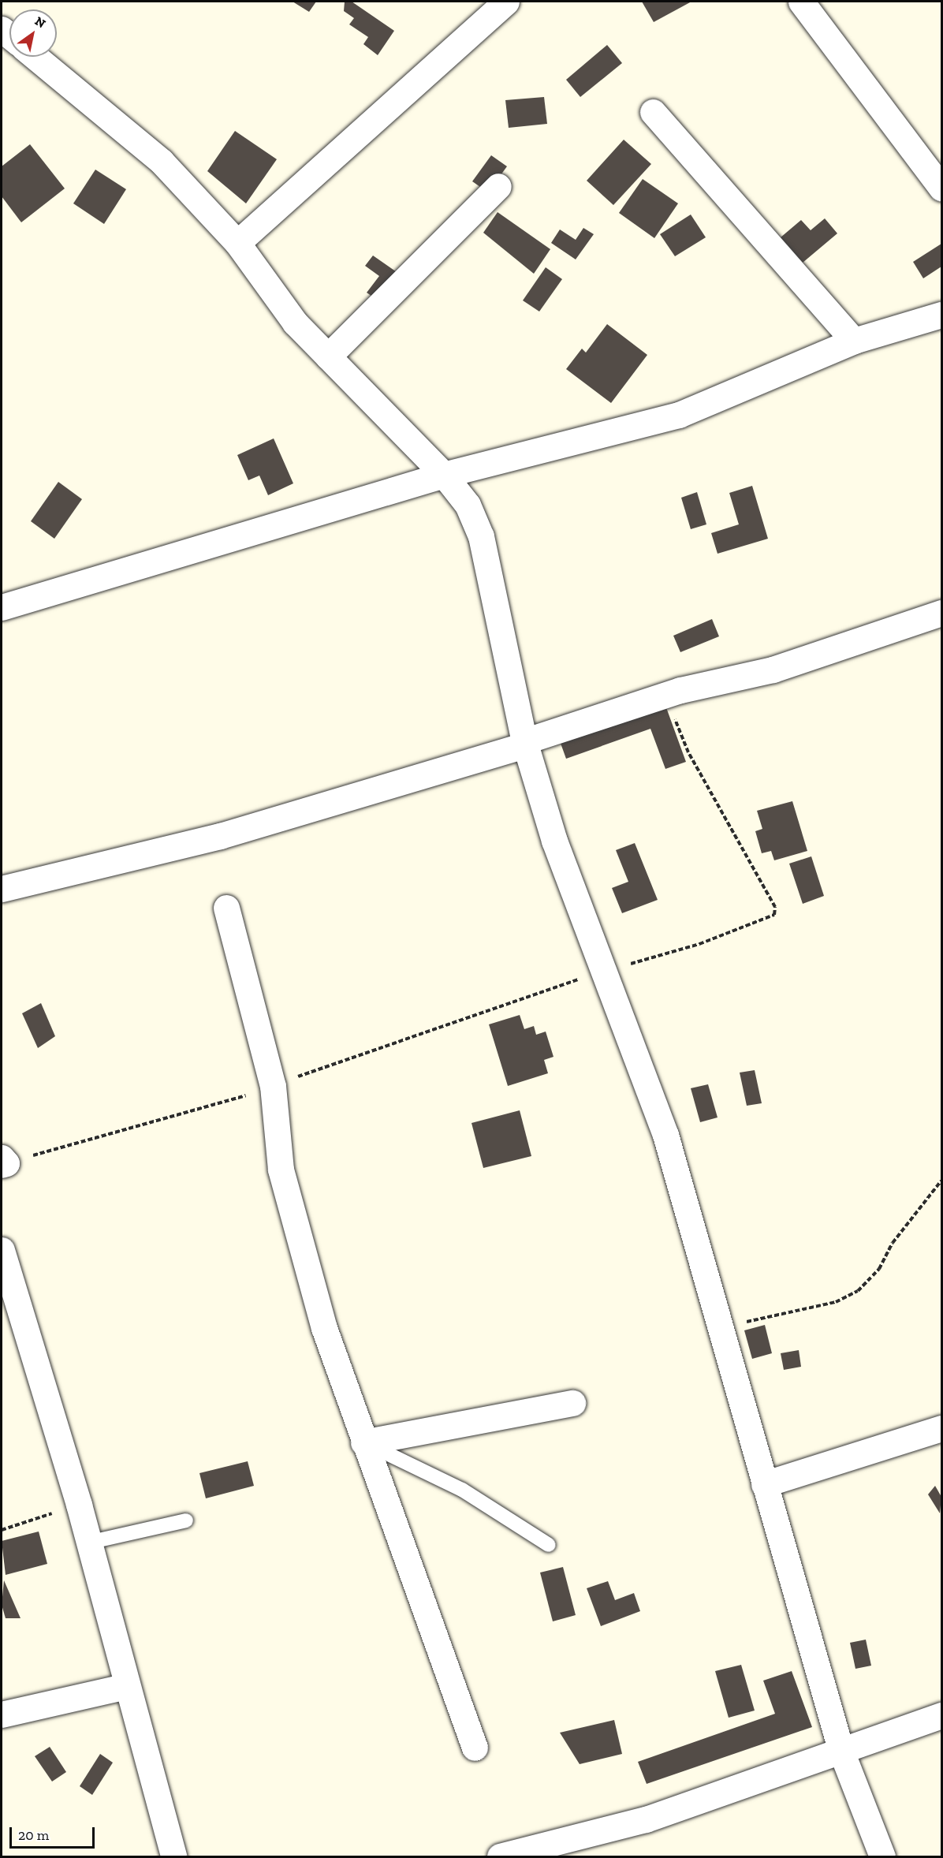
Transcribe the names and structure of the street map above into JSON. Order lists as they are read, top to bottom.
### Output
{
  "scale_bar": "20 m",
  "north": "top right"
}
